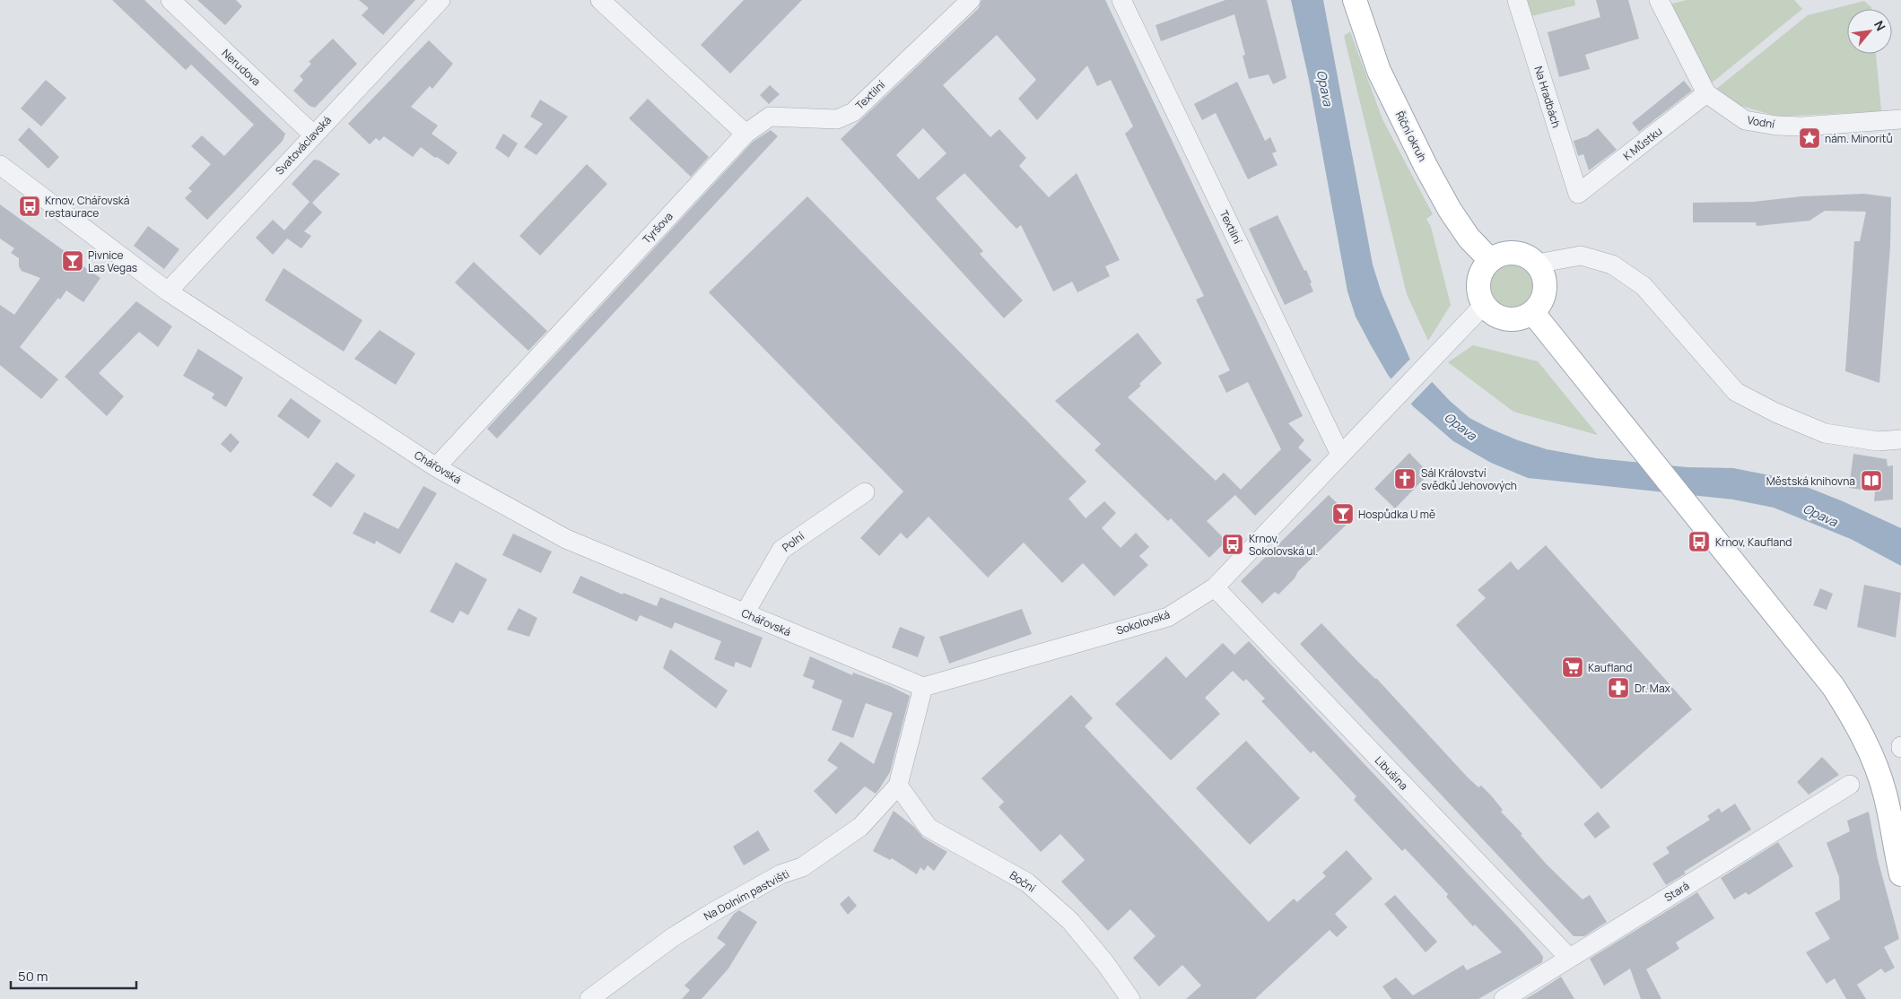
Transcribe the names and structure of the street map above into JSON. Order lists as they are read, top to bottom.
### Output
{
  "streets": {
    "main road": ["Říční okruh"],
    "street": [
      "Nerudova",
      "Textilní",
      "Na Hradbách",
      "Vodní",
      "K Můstku",
      "Svatováclavská",
      "Tyršova",
      "Chářovská",
      "Polní",
      "Sokolovská",
      "Libušina",
      "Boční",
      "Stará",
      "Na Dolním pastvišti"
    ]
  },
  "crossings": [
    ["Nerudova", "Svatováclavská"],
    ["Textilní", "Tyršova"],
    ["Textilní", "Sokolovská"],
    ["Na Hradbách", "K Můstku"],
    ["Vodní", "K Můstku"],
    ["Říční okruh", "Sokolovská"],
    ["Svatováclavská", "Chářovská"],
    ["Tyršova", "Chářovská"],
    ["Chářovská", "Polní"],
    ["Chářovská", "Sokolovská"],
    ["Sokolovská", "Libušina"],
    ["Libušina", "Stará"],
    ["Boční", "Na Dolním pastvišti"]
  ],
  "water": ["Opava"],
  "places": {
    "place": ["nám. Minoritů"],
    "bus stop": ["Krnov, Chářovská restaurace", "Krnov, Kaufland", "Krnov, Sokolovská ul."],
    "bar": ["Pivnice Las Vegas", "Hospůdka U mě"],
    "church": ["Sál Království svědků Jehovových"],
    "library": ["Městská knihovna"],
    "supermarket": ["Kaufland"],
    "pharmacy": ["Dr. Max"]
  },
  "scale_bar": "50 m",
  "north": "top right"
}
